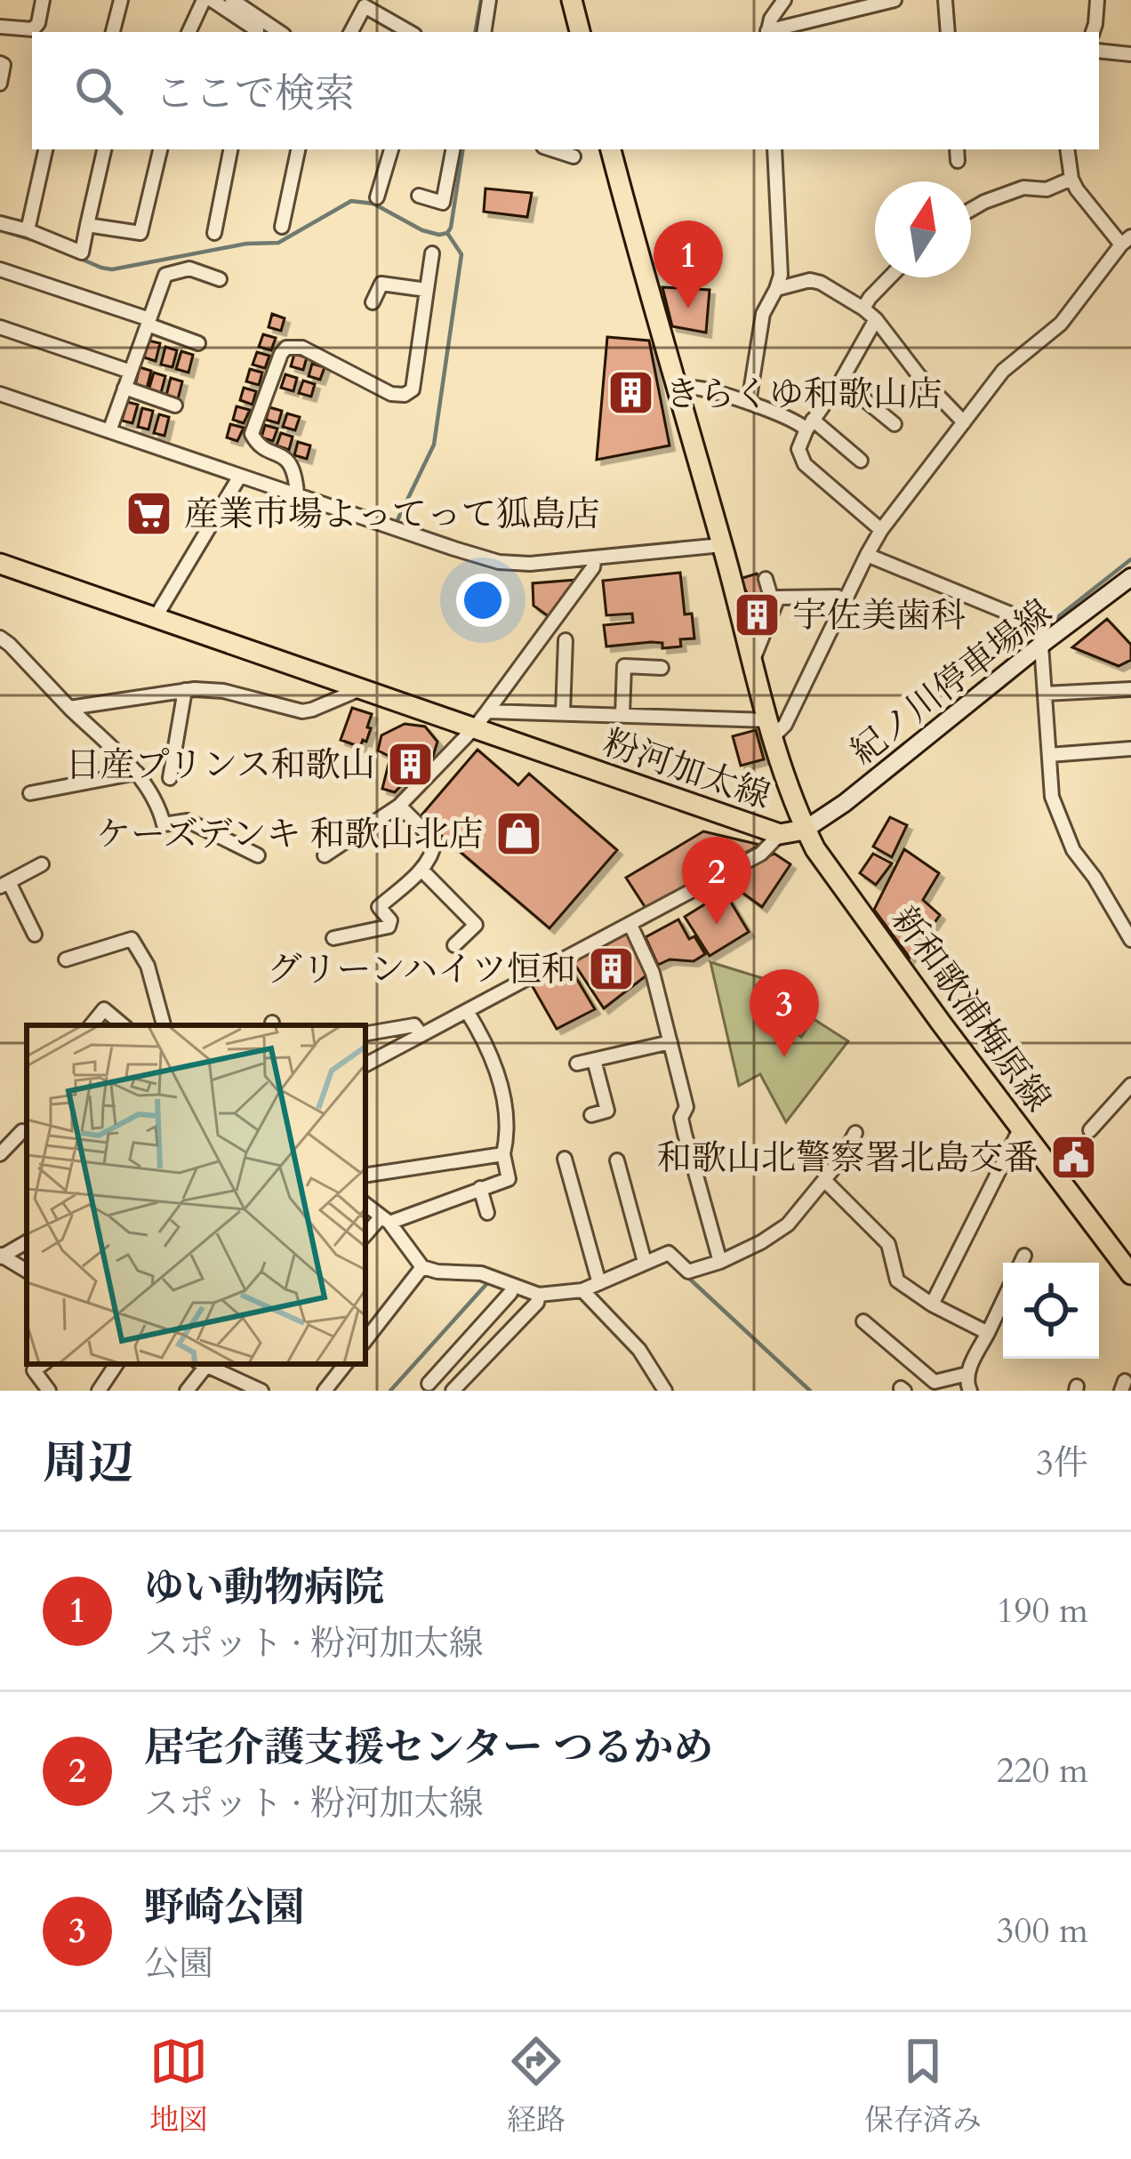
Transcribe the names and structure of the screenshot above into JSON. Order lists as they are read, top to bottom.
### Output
{
  "streets": {
    "main road": ["紀ノ川停車場線", "粉河加太線", "新和歌浦梅原線"]
  },
  "crossings": [
    ["紀ノ川停車場線", "粉河加太線"],
    ["紀ノ川停車場線", "新和歌浦梅原線"],
    ["粉河加太線", "新和歌浦梅原線"]
  ],
  "places": {
    "building": [
      "きらくゆ和歌山店",
      "宇佐美歯科",
      "日産プリンス和歌山",
      "グリーンハイツ恒和"
    ],
    "supermarket": ["産業市場よってって狐島店"],
    "shop": ["ケーズデンキ 和歌山北店"],
    "public building": ["和歌山北警察署北島交番"]
  },
  "north": "top",
  "page": {
    "search": "ここで検索",
    "pins": ["1", "2", "3"],
    "heading": ["周辺", "3件"],
    "list": [
      {
        "mark": "1",
        "name": "ゆい動物病院",
        "note": "スポット · 粉河加太線",
        "value": "190 m"
      },
      {
        "mark": "2",
        "name": "居宅介護支援センター つるかめ",
        "note": "スポット · 粉河加太線",
        "value": "220 m"
      },
      {
        "mark": "3",
        "name": "野崎公園",
        "note": "公園",
        "value": "300 m"
      }
    ],
    "nav": ["地図", "経路", "保存済み"]
  }
}
